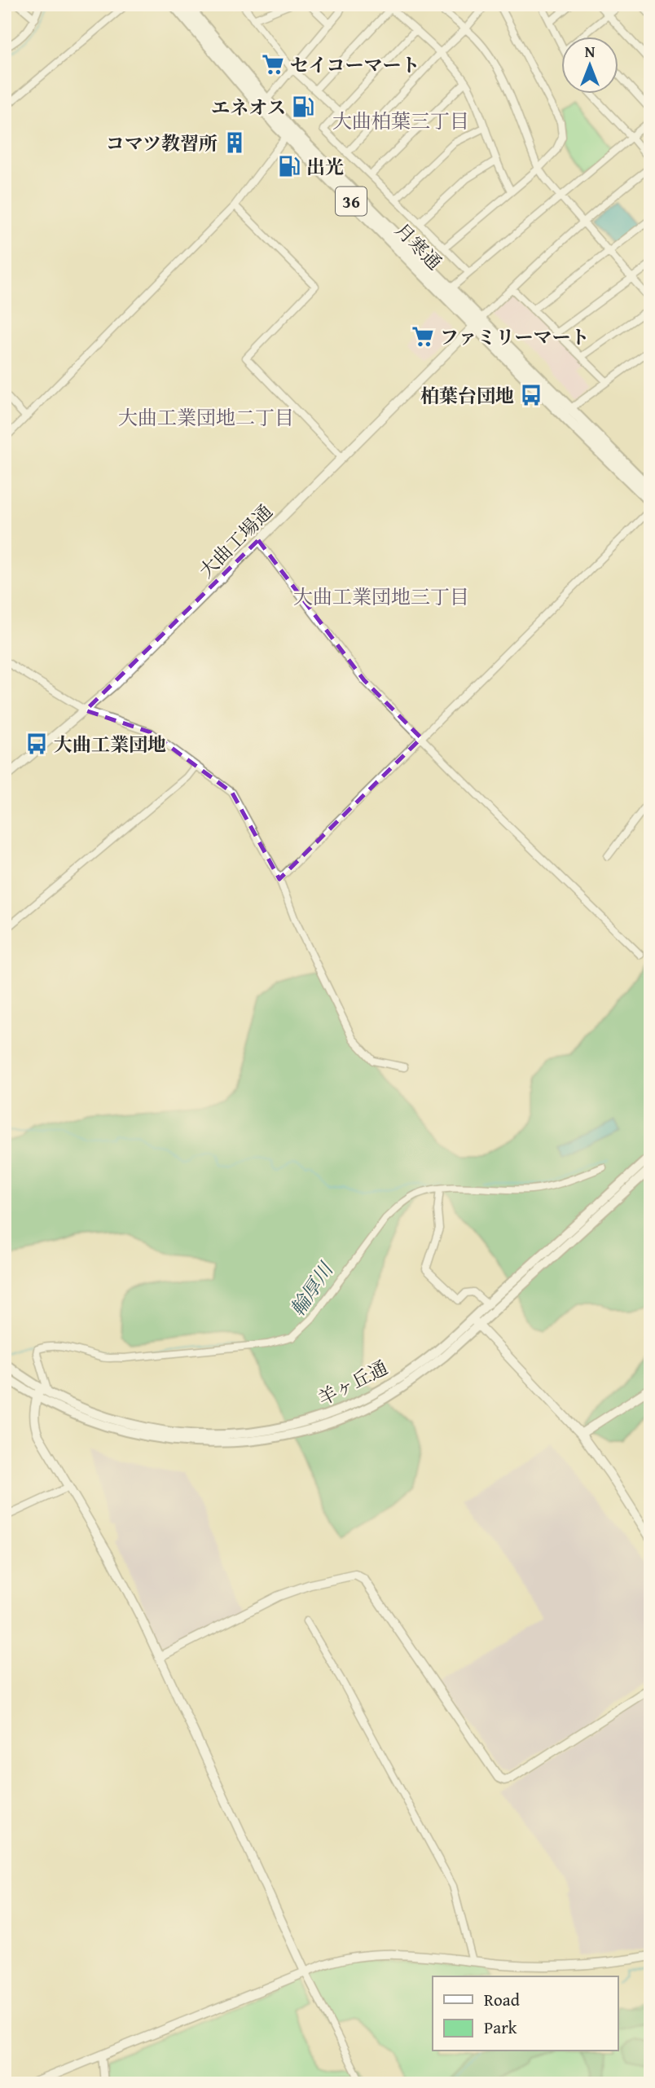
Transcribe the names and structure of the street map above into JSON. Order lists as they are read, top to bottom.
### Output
{
  "streets": {
    "highway": ["36", "月寒通"],
    "main road": ["羊ヶ丘通"],
    "street": ["大曲工場通"]
  },
  "crossings": [
    ["月寒通", "大曲工場通"]
  ],
  "districts": ["大曲柏葉三丁目", "大曲工業団地二丁目", "大曲工業団地三丁目"],
  "water": ["輪厚川"],
  "places": {
    "supermarket": ["セイコーマート", "ファミリーマート"],
    "fuel station": ["エネオス", "出光"],
    "building": ["コマツ教習所"],
    "bus stop": ["柏葉台団地", "大曲工業団地"]
  },
  "legend": ["Road", "Park"],
  "north": "top"
}
